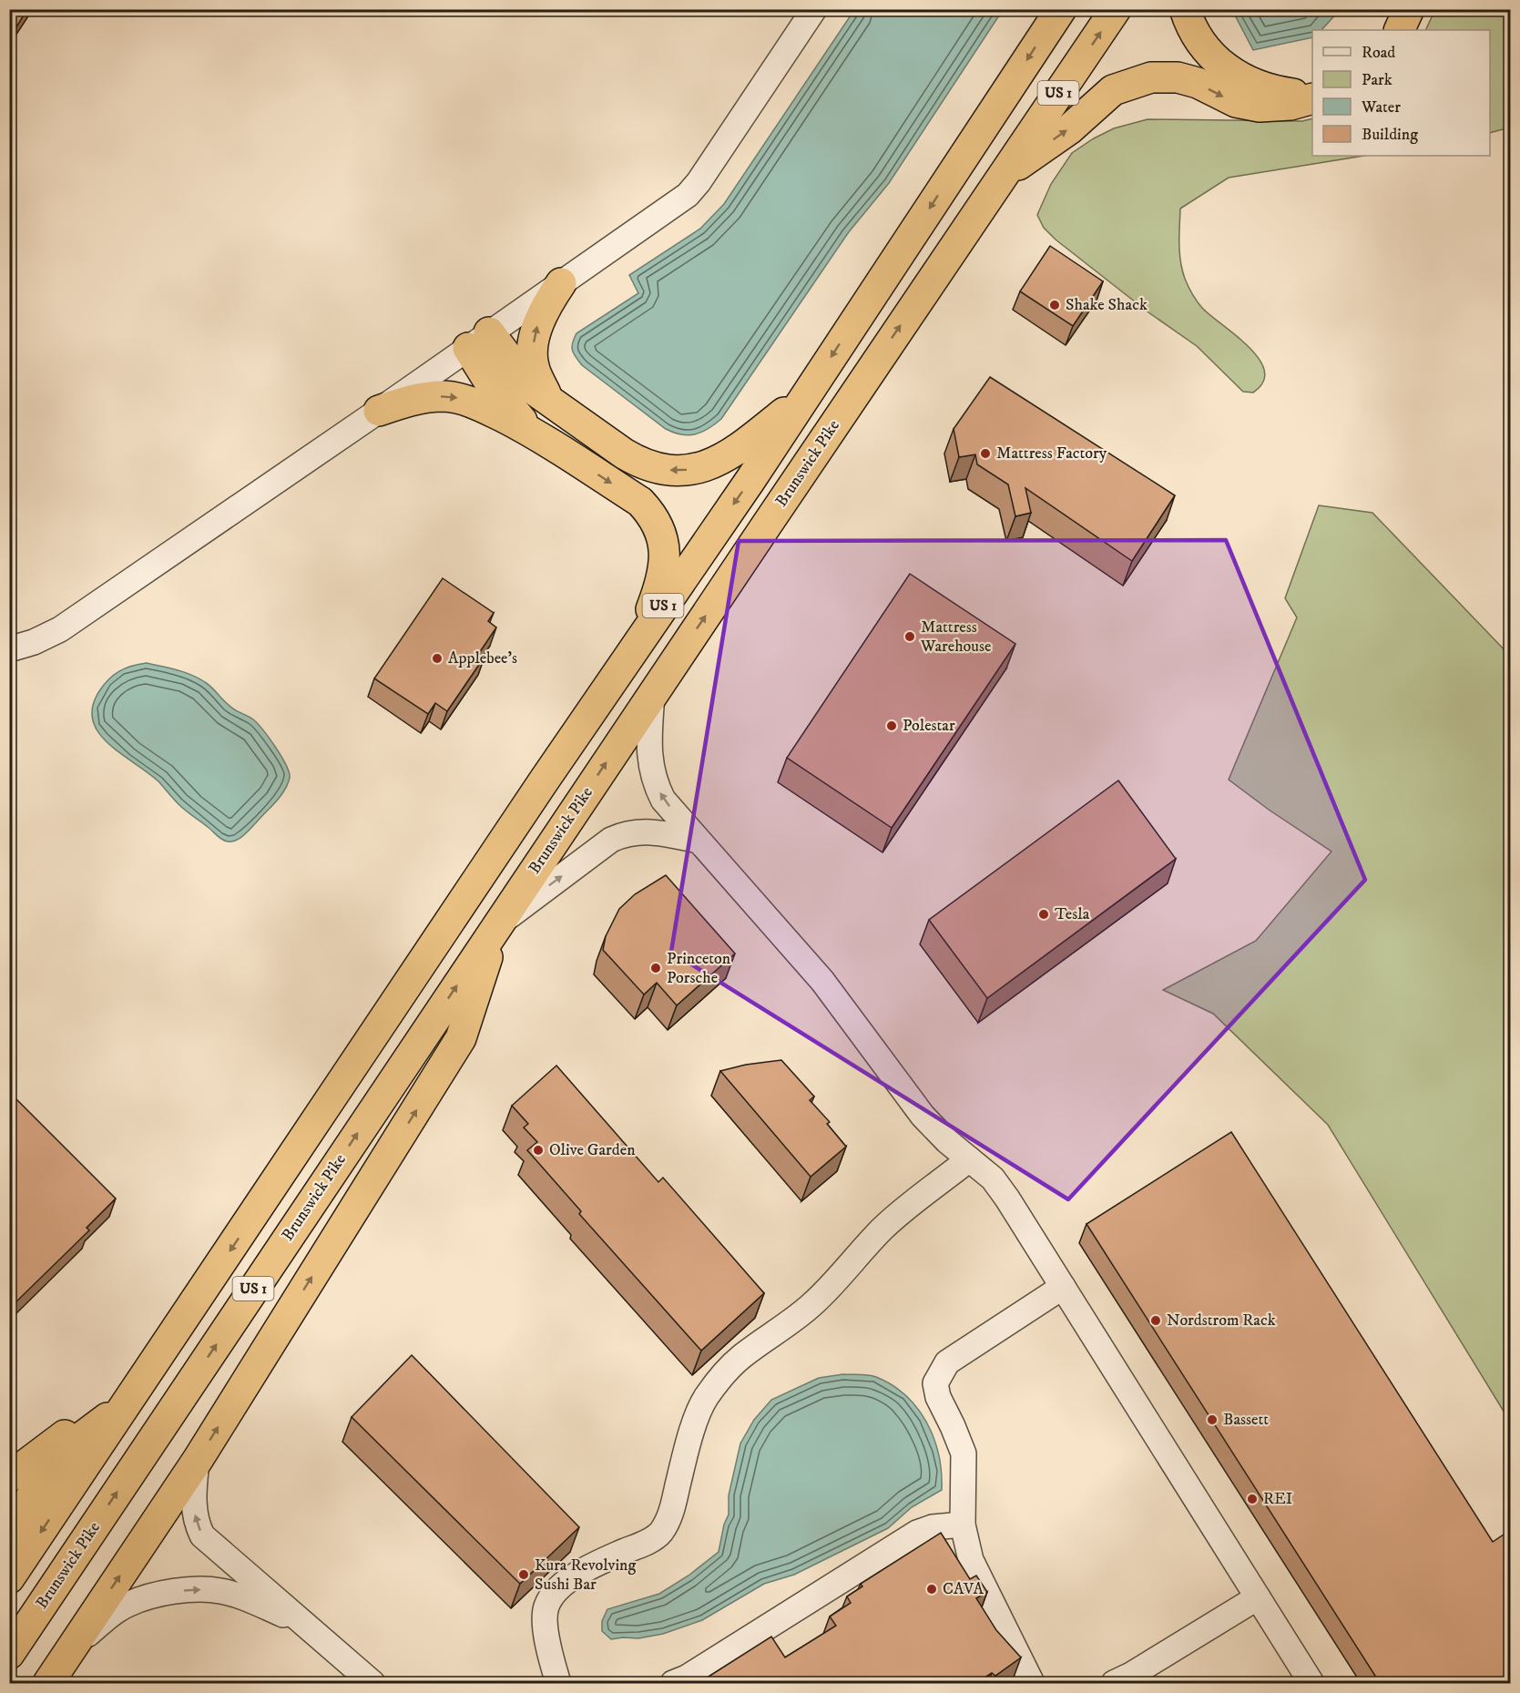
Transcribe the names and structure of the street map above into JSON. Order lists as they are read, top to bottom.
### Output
{
  "streets": {
    "highway": ["US 1", "Brunswick Pike"]
  },
  "places": [
    "Shake Shack",
    "Mattress Factory",
    "Mattress Warehouse",
    "Applebee's",
    "Polestar",
    "Tesla",
    "Princeton Porsche",
    "Olive Garden",
    "Nordstrom Rack",
    "Bassett",
    "REI",
    "Kura Revolving Sushi Bar",
    "CAVA"
  ],
  "legend": [
    "Road",
    "Park",
    "Water",
    "Building"
  ]
}
